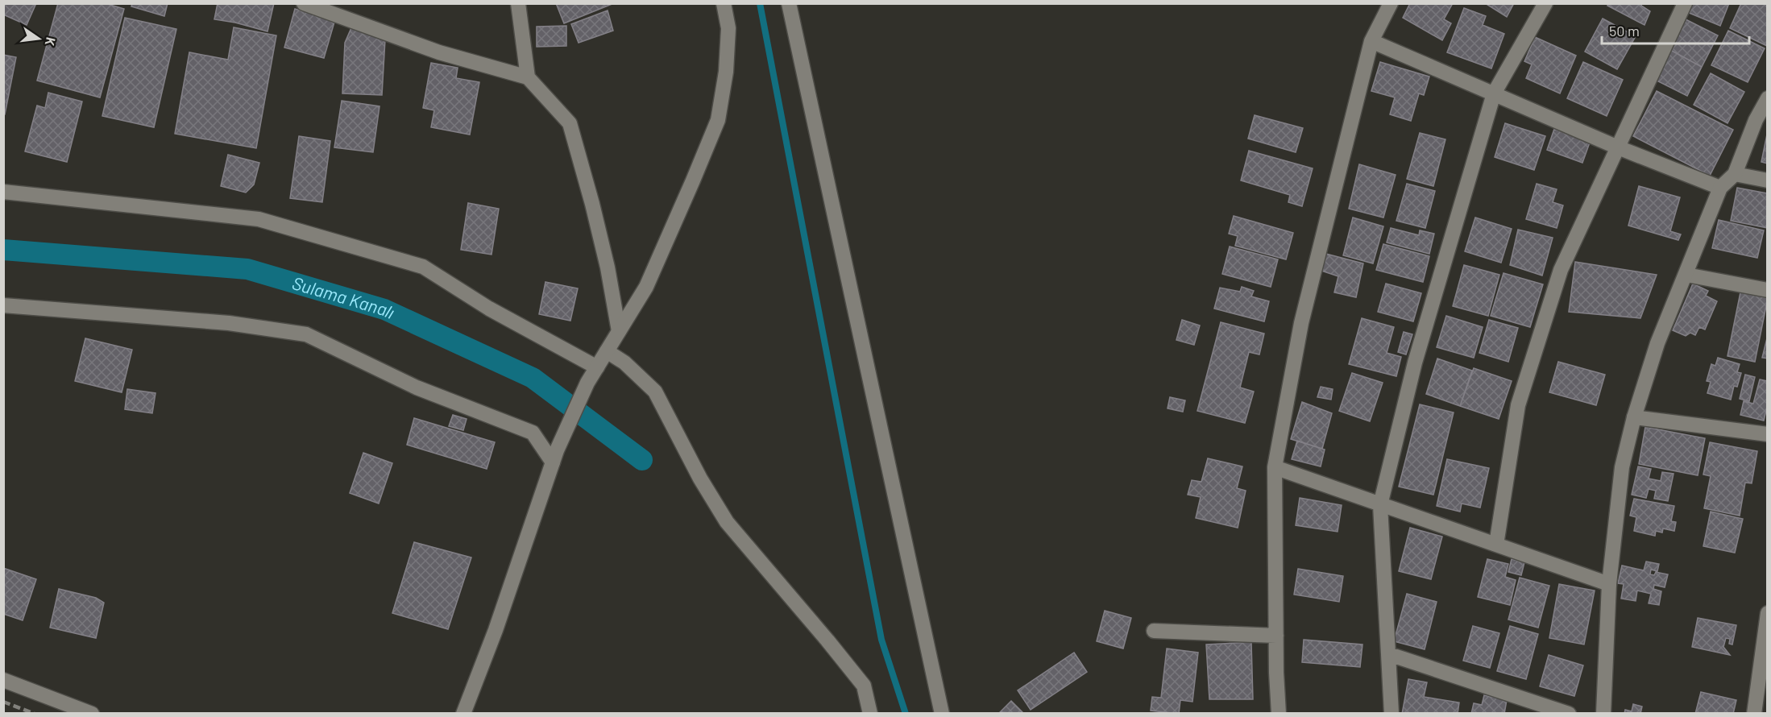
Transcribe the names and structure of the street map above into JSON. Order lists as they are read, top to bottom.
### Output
{
  "water": ["Sulama Kanalı"],
  "scale_bar": "50 m",
  "north": "right"
}
